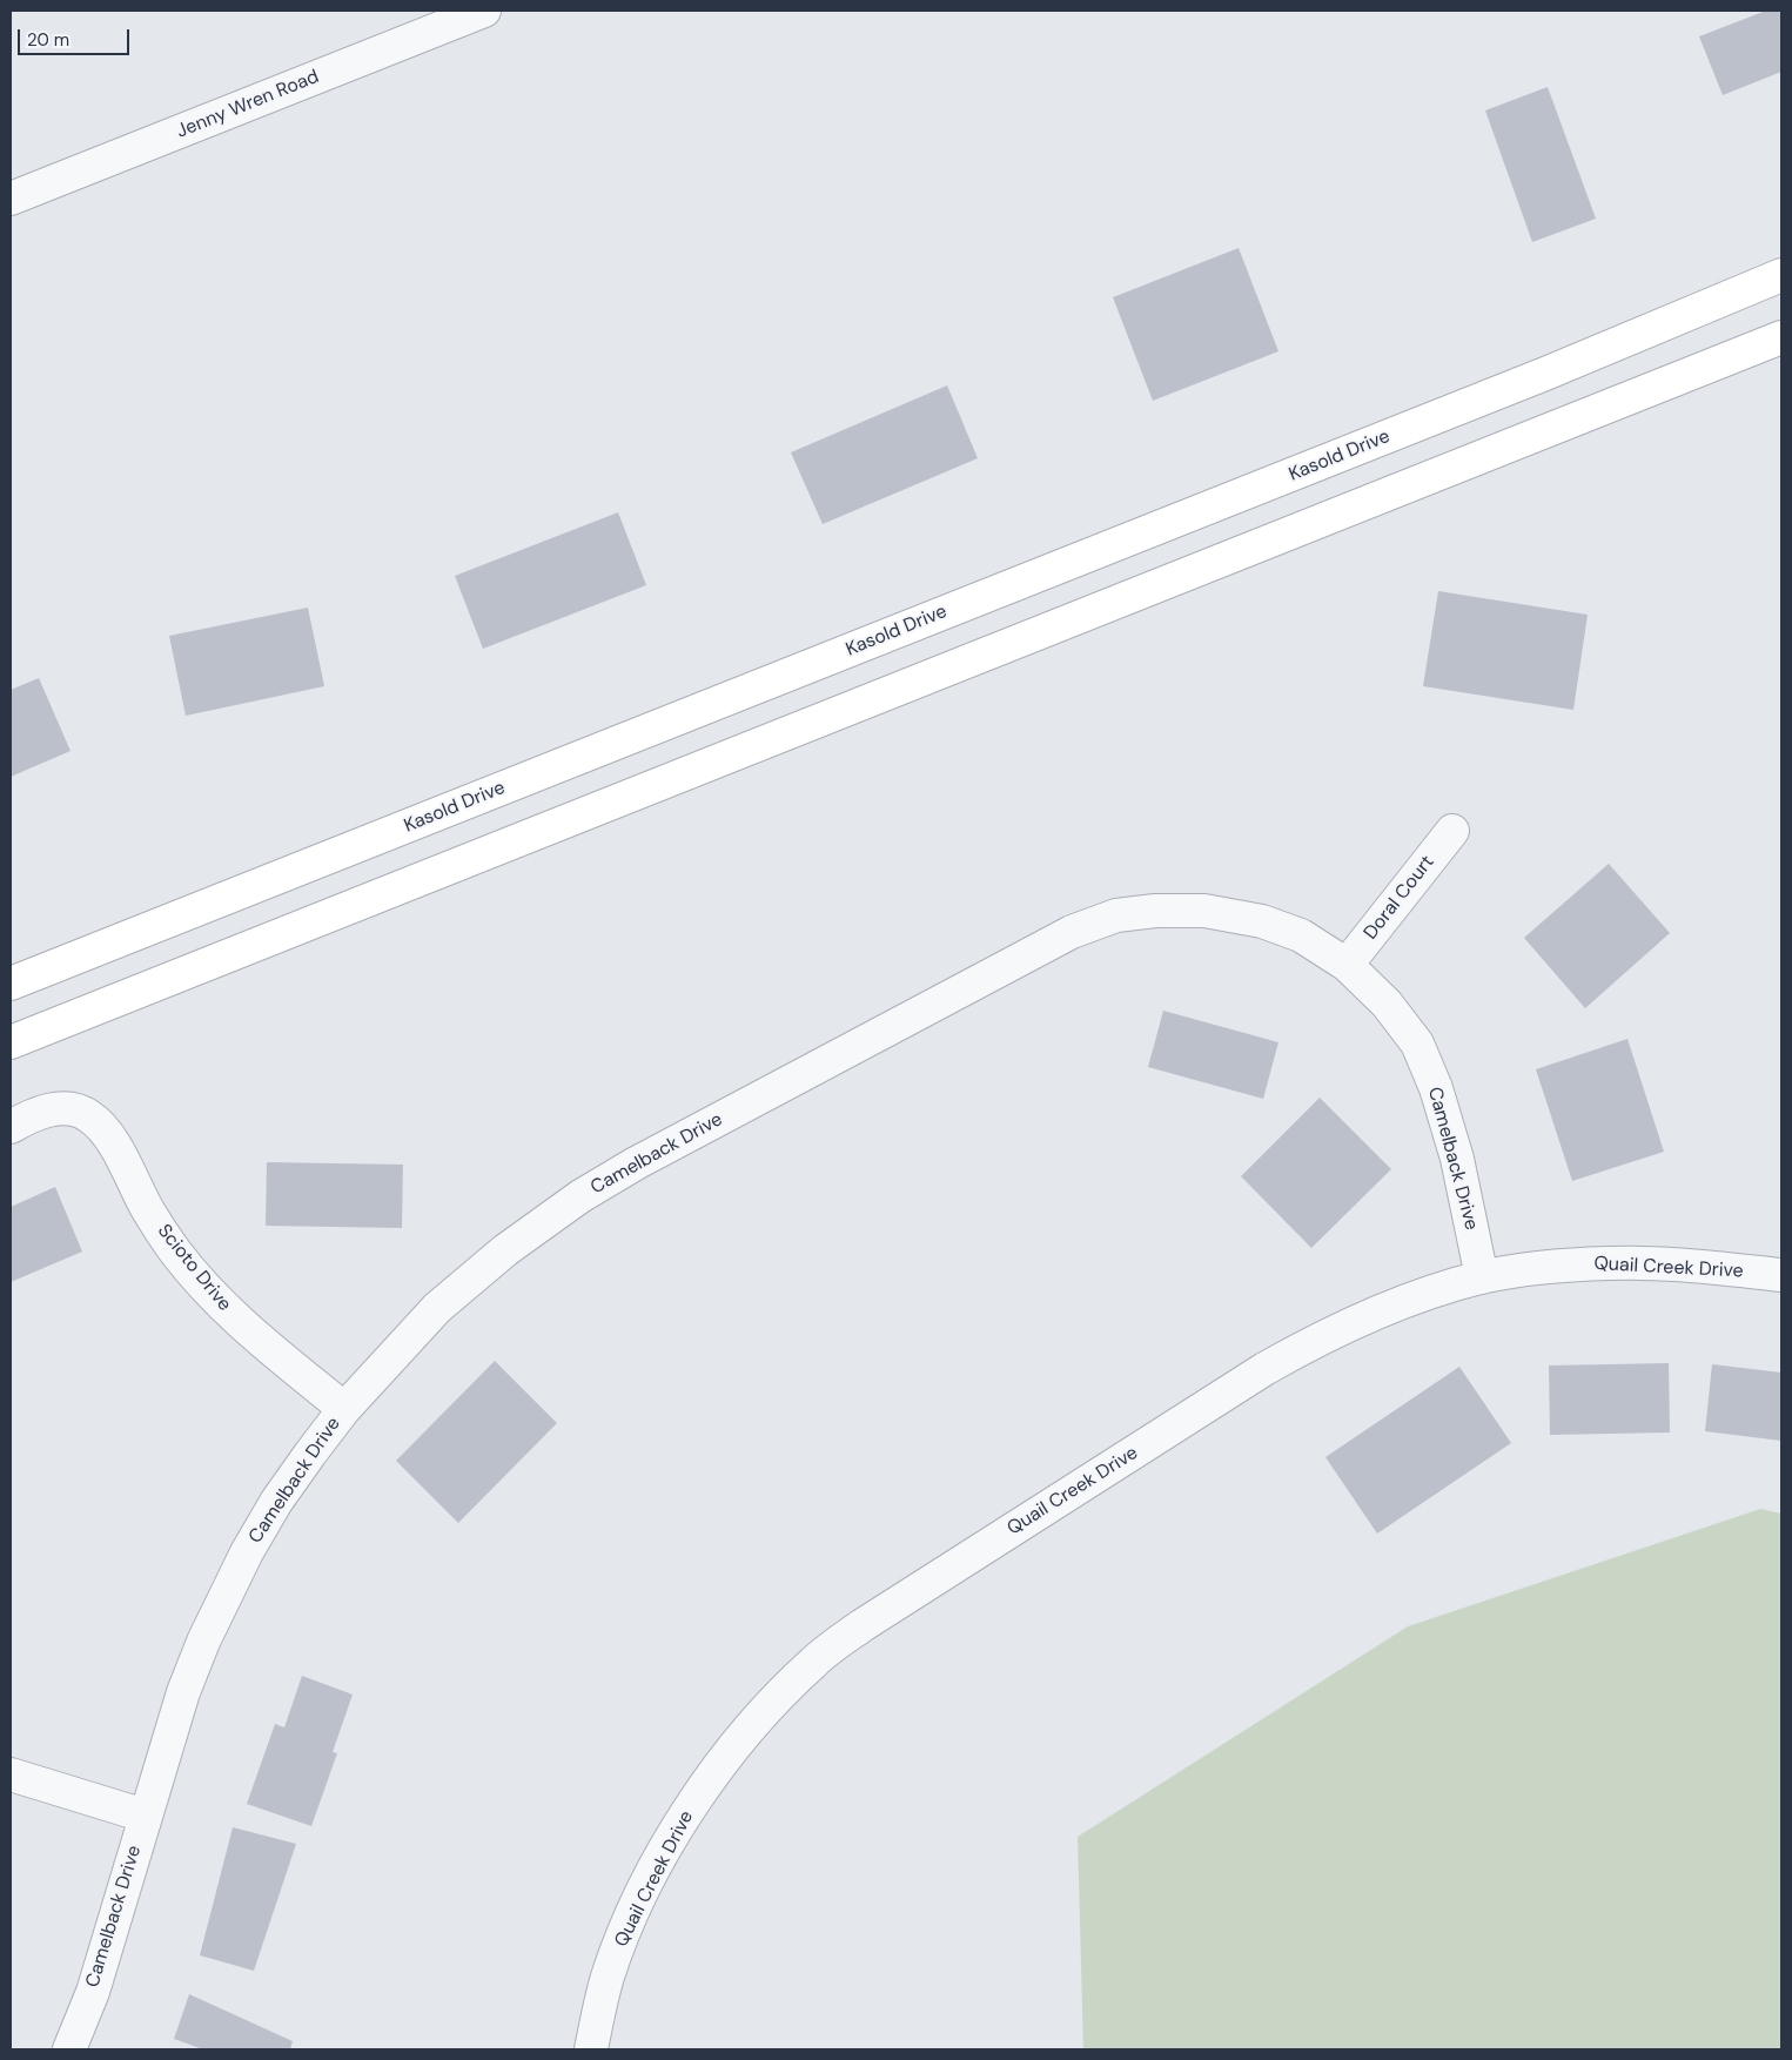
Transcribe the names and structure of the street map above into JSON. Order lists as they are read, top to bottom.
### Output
{
  "streets": {
    "main road": ["Kasold Drive"],
    "street": [
      "Jenny Wren Road",
      "Doral Court",
      "Camelback Drive",
      "Scioto Drive",
      "Quail Creek Drive"
    ]
  },
  "crossings": [
    ["Doral Court", "Camelback Drive"],
    ["Camelback Drive", "Scioto Drive"],
    ["Camelback Drive", "Quail Creek Drive"]
  ],
  "scale_bar": "20 m"
}
